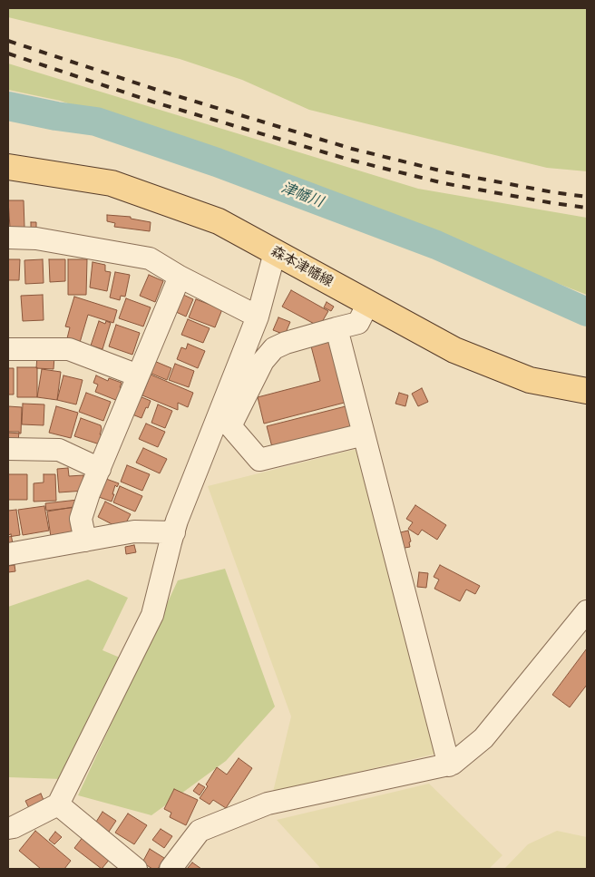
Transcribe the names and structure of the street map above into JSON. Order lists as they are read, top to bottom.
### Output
{
  "streets": {
    "main road": ["森本津幡線"]
  },
  "water": ["津幡川"]
}
